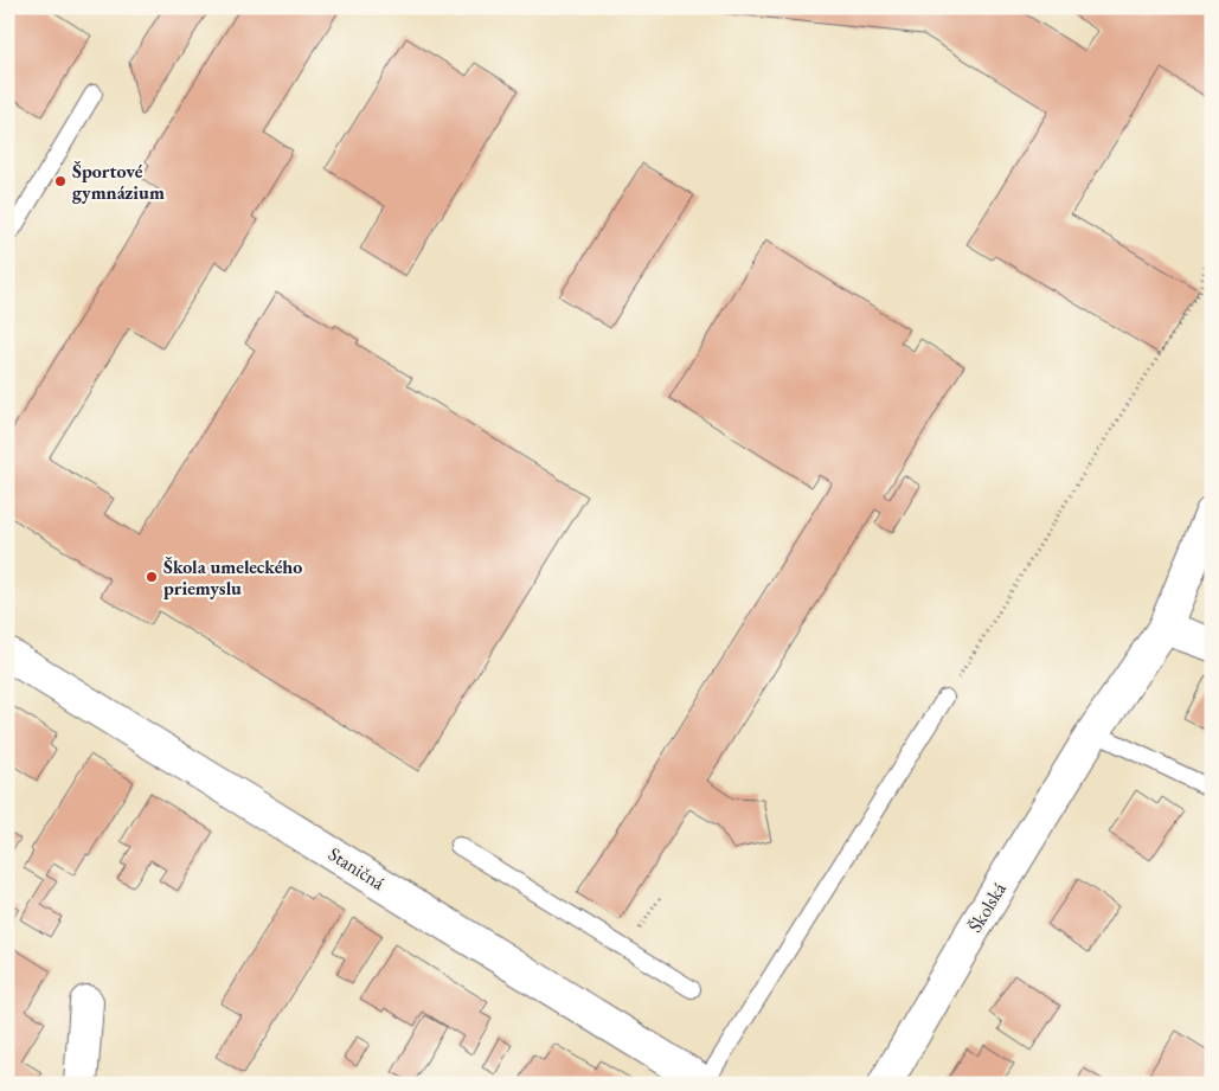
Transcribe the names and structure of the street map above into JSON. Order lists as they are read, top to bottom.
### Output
{
  "streets": {
    "street": ["Staničná", "Školská"]
  },
  "places": ["Športové gymnázium", "Škola umeleckého priemyslu"]
}
